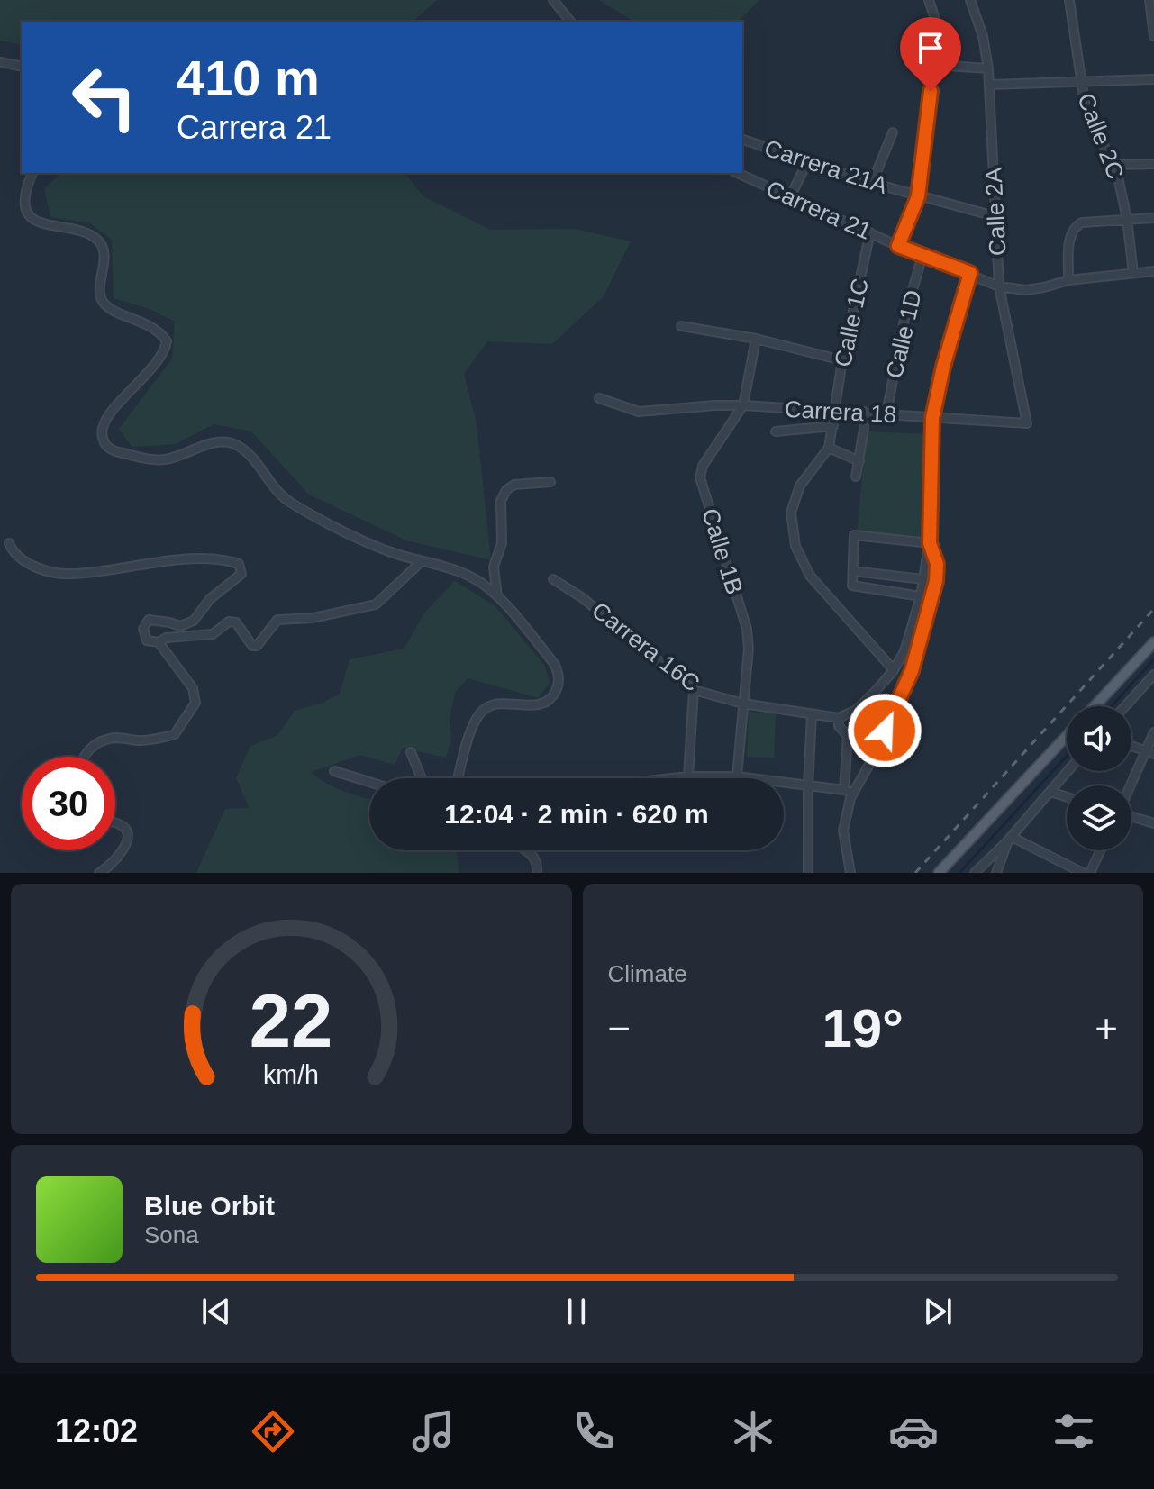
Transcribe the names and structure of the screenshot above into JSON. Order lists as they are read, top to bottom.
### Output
{
  "streets": {
    "street": [
      "Calle 2C",
      "Carrera 21A",
      "Carrera 21",
      "Calle 2A",
      "Calle 1C",
      "Calle 1D",
      "Carrera 18",
      "Calle 1B",
      "Carrera 16C"
    ]
  },
  "crossings": [
    ["Calle 2C", "Carrera 21"],
    ["Carrera 21A", "Calle 2A"],
    ["Carrera 21", "Calle 2A"],
    ["Carrera 21", "Calle 1C"],
    ["Carrera 21", "Calle 1D"],
    ["Calle 2A", "Carrera 18"],
    ["Calle 1C", "Carrera 18"],
    ["Calle 1D", "Carrera 18"],
    ["Carrera 18", "Calle 1B"],
    ["Calle 1B", "Carrera 16C"]
  ],
  "page": {
    "turn": ["410 m", "Carrera 21"],
    "limit": "30",
    "trip": "12:04 · 2 min · 620 m",
    "tile": "Climate",
    "heat": ["−", "19°", "+"],
    "song": ["Blue Orbit", "Sona"],
    "tabs": "12:02",
    "gauge": ["22", "km/h"]
  }
}
